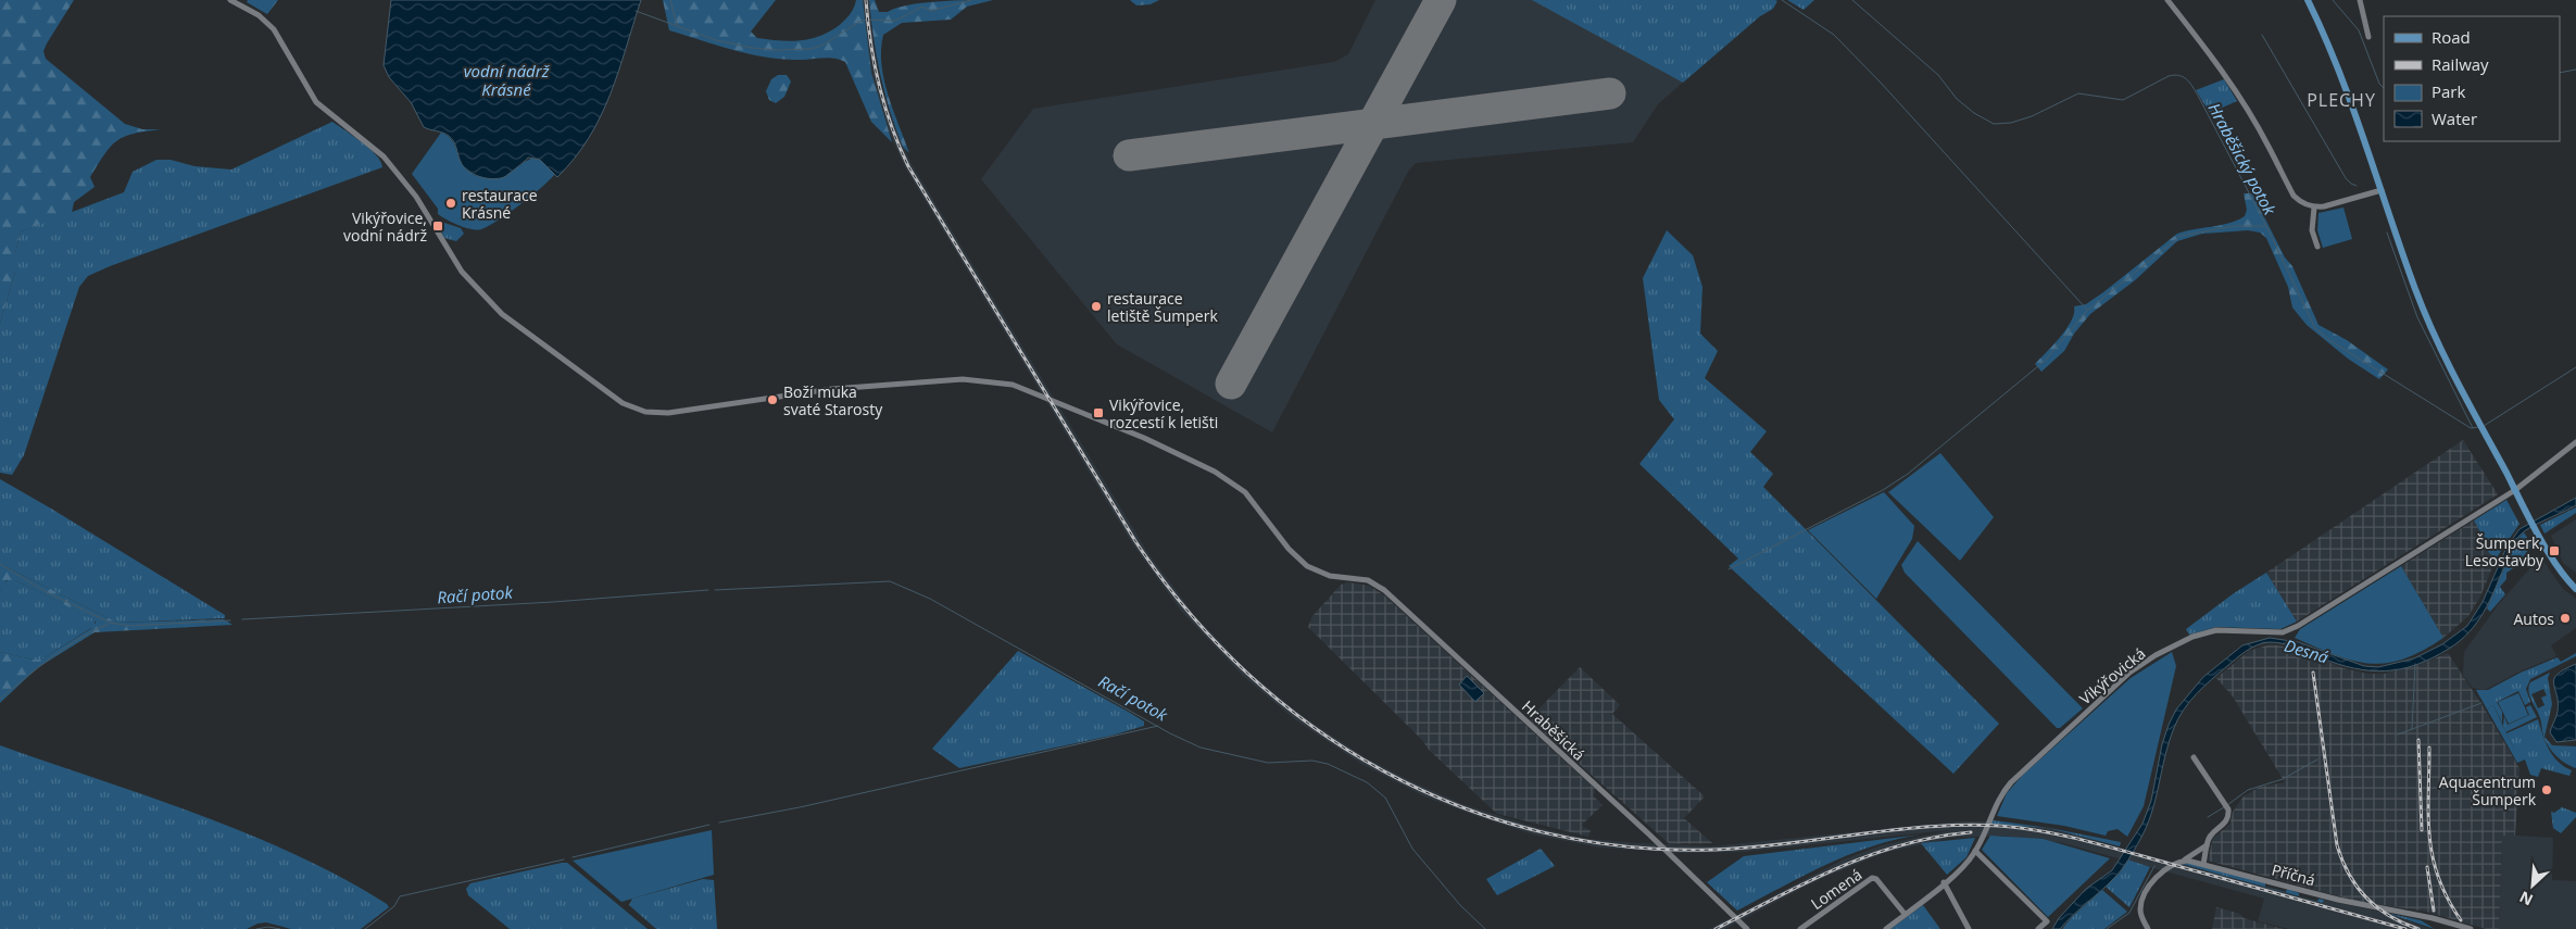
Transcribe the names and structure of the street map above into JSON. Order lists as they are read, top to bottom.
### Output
{
  "streets": {
    "street": [
      "Vikýřovická",
      "Hraběšická",
      "Příčná",
      "Lomená"
    ]
  },
  "crossings": [
    ["Vikýřovická", "Lomená"]
  ],
  "districts": ["PLECHY"],
  "water": [
    "vodní nádrž Krásné",
    "Hraběšický potok",
    "Račí potok",
    "Desná"
  ],
  "places": {
    "other": [
      "restaurace Krásné",
      "restaurace letiště Šumperk",
      "Boží muka svaté Starosty",
      "Autos",
      "Aquacentrum Šumperk"
    ],
    "transit": ["Vikýřovice, vodní nádrž", "Vikýřovice, rozcestí k letišti", "Šumperk, Lesostavby"]
  },
  "legend": [
    "Road",
    "Railway",
    "Park",
    "Water"
  ],
  "north": "bottom left"
}
